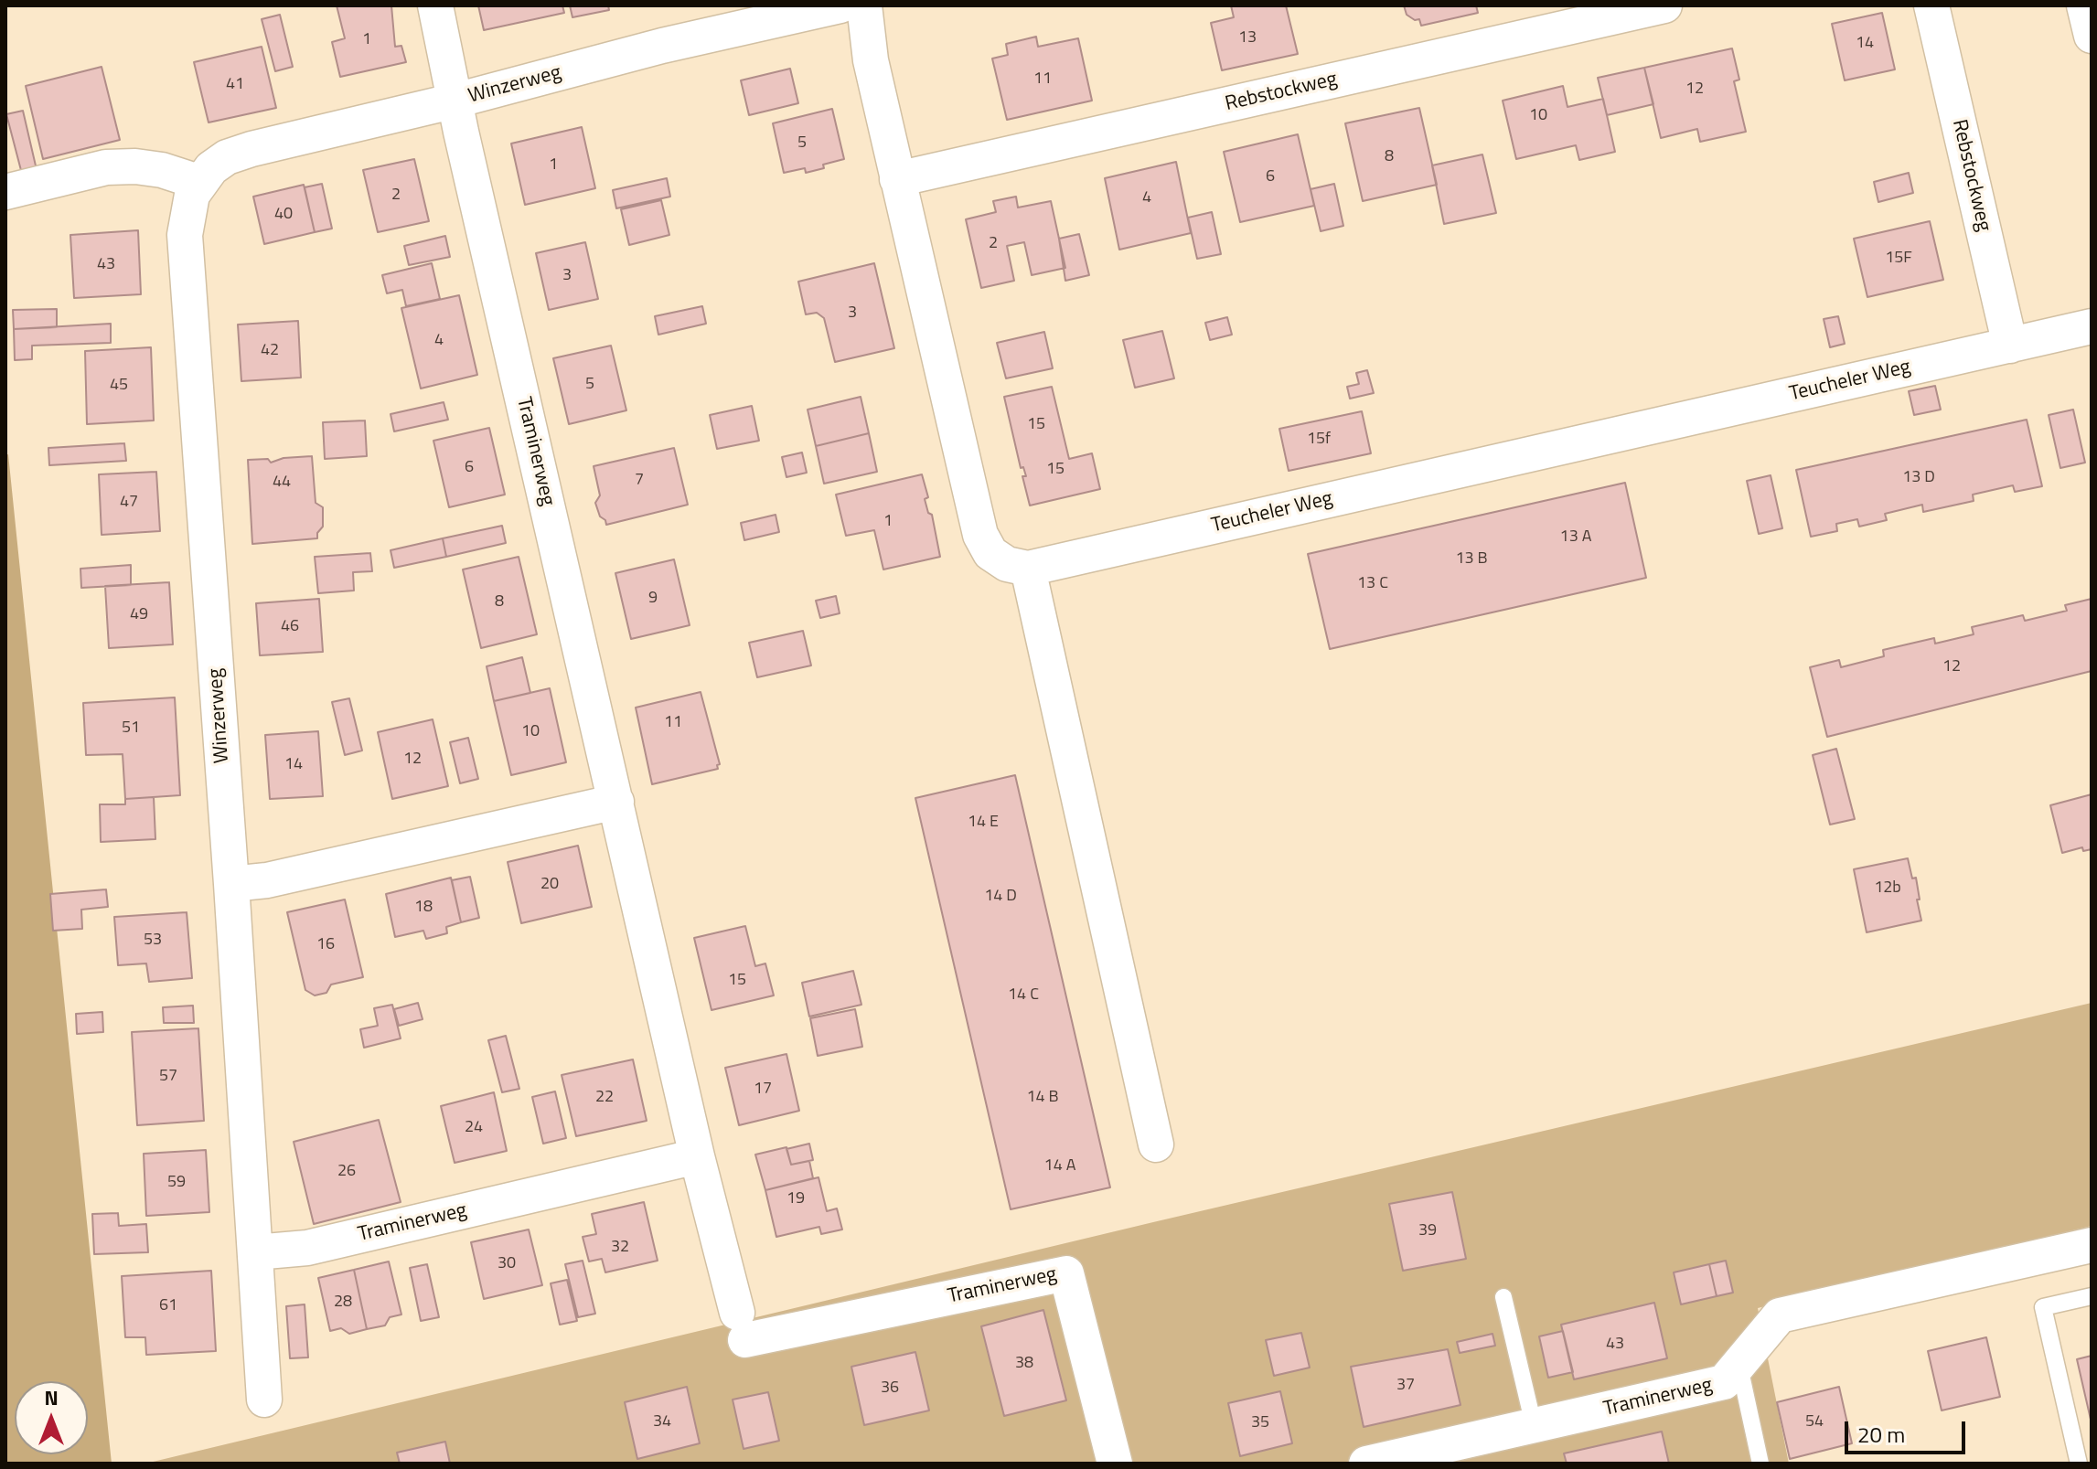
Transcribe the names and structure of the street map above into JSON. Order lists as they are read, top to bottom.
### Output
{
  "streets": {
    "street": [
      "Winzerweg",
      "Rebstockweg",
      "Teucheler Weg",
      "Traminerweg"
    ]
  },
  "crossings": [
    ["Winzerweg", "Traminerweg"],
    ["Rebstockweg", "Teucheler Weg"]
  ],
  "house_numbers": [
    "13",
    "1",
    "14",
    "11",
    "41",
    "12",
    "10",
    "5",
    "8",
    "1",
    "6",
    "2",
    "4",
    "40",
    "2",
    "15F",
    "43",
    "3",
    "3",
    "4",
    "42",
    "5",
    "45",
    "15",
    "15f",
    "6",
    "15",
    "13 D",
    "7",
    "44",
    "47",
    "1",
    "13 A",
    "13 B",
    "13 C",
    "9",
    "8",
    "49",
    "46",
    "12",
    "11",
    "51",
    "10",
    "12",
    "14",
    "14 E",
    "20",
    "12b",
    "14 D",
    "18",
    "53",
    "16",
    "15",
    "14 C",
    "57",
    "17",
    "22",
    "14 B",
    "24",
    "14 A",
    "26",
    "59",
    "19",
    "39",
    "32",
    "30",
    "28",
    "61",
    "43",
    "38",
    "37",
    "36",
    "34",
    "54",
    "35"
  ],
  "scale_bar": "20 m",
  "north": "top"
}
